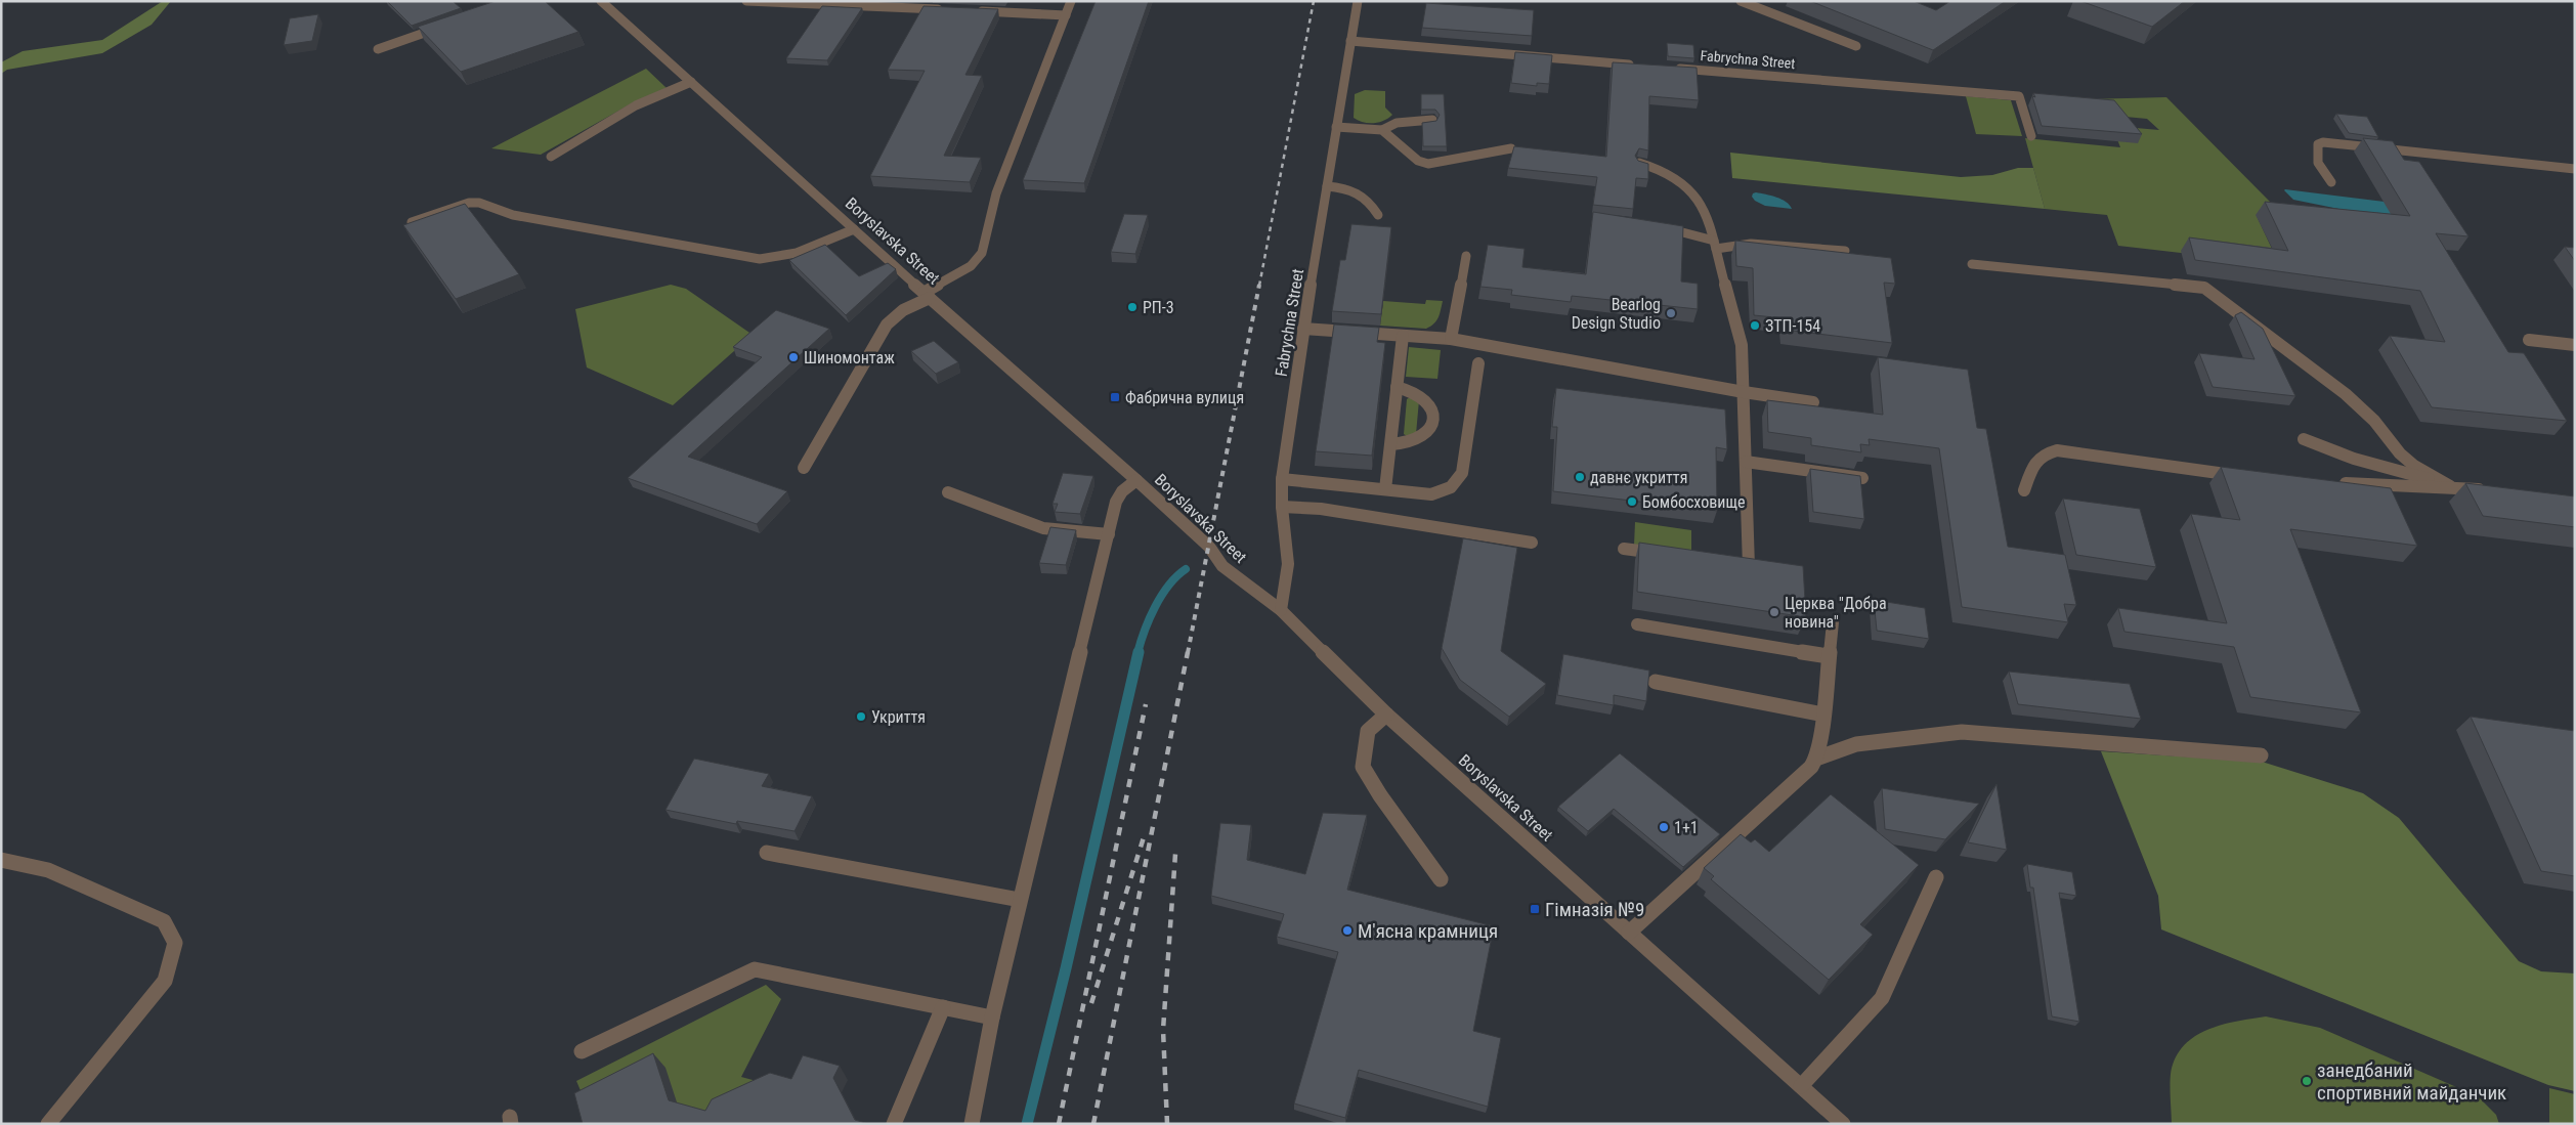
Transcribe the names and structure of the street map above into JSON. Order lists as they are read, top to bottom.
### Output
{
  "streets": {
    "street": ["Fabrychna Street", "Boryslavska Street"]
  },
  "crossings": [
    ["Fabrychna Street", "Boryslavska Street"]
  ],
  "places": {
    "other": [
      "РП-3",
      "Bearlog Design Studio",
      "ЗТП-154",
      "Шиномонтаж",
      "давнє укриття",
      "Бомбосховище",
      "Церква \"Добра новина\"",
      "Укриття",
      "1+1",
      "М'ясна крамниця",
      "занедбаний спортивний майданчик"
    ],
    "transit": ["Фабрична вулиця", "Гімназія №9"]
  }
}
